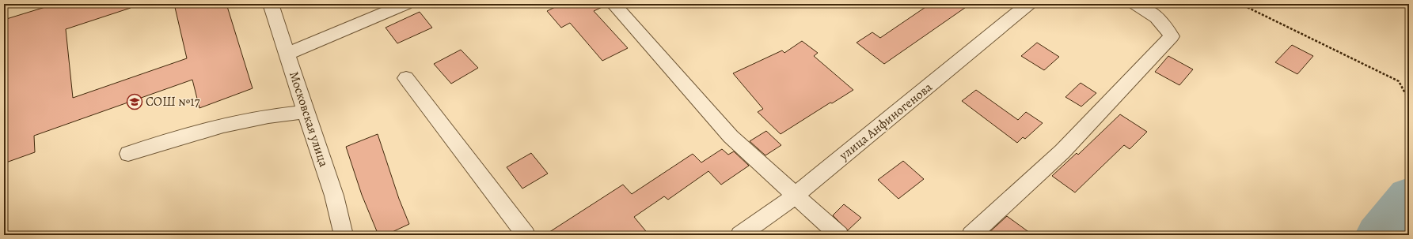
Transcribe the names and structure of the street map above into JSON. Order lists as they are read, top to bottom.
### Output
{
  "streets": {
    "street": ["Московская улица", "улица Анфиногенова"]
  },
  "places": {
    "school or university": ["СОШ №17"]
  }
}
